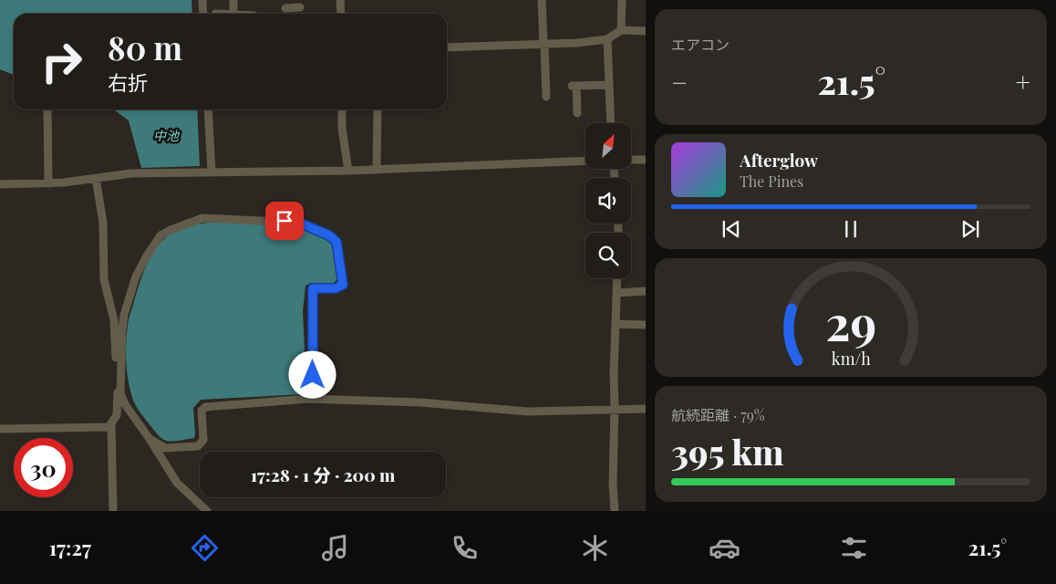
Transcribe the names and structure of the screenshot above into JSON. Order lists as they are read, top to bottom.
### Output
{
  "water": ["中池"],
  "north": "top right",
  "page": {
    "tile": [
      "エアコン",
      ["航続距離 · 79%", "395 km"]
    ],
    "turn": ["80 m", "右折"],
    "heat": ["−", "21.5°", "+"],
    "song": ["Afterglow", "The Pines"],
    "limit": "30",
    "trip": "17:28 · 1 分 · 200 m",
    "tabs": ["17:27", "21.5°"],
    "gauge": ["29", "km/h"]
  }
}
